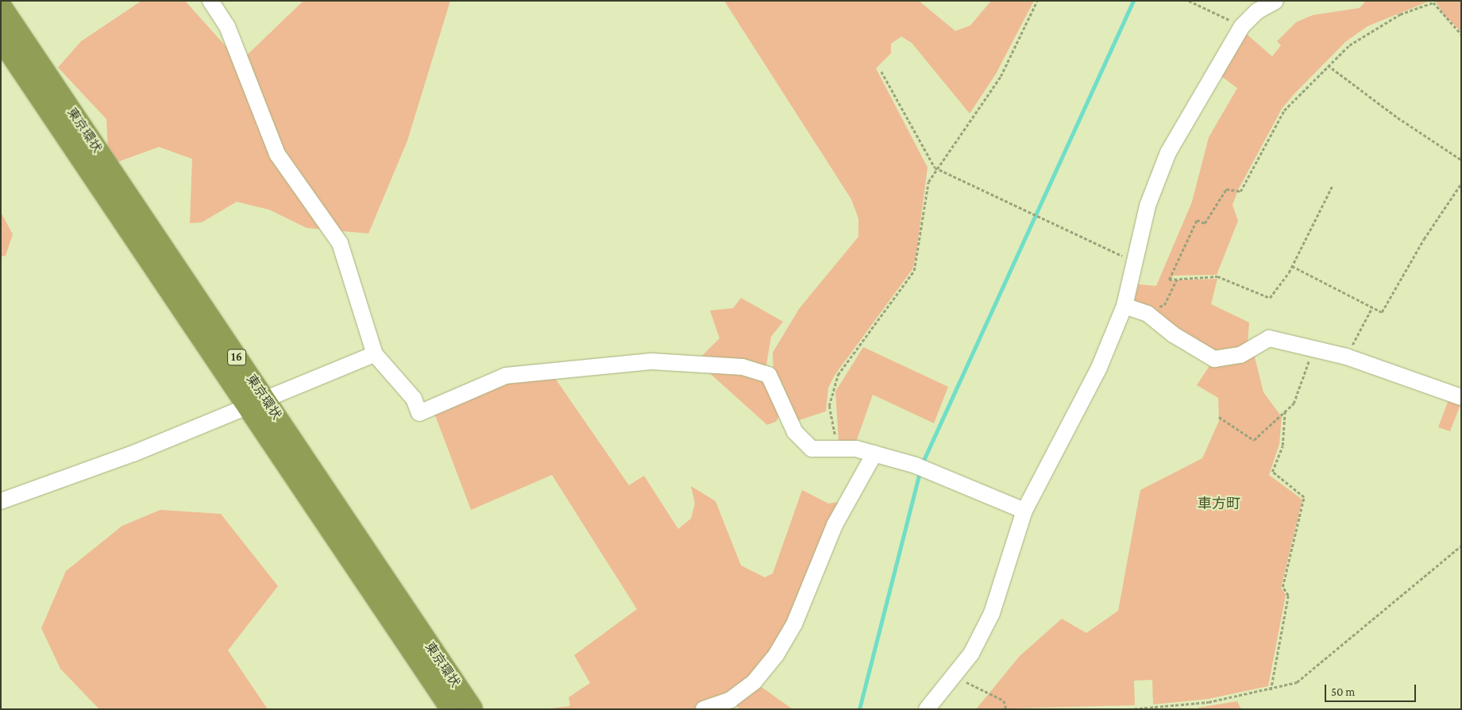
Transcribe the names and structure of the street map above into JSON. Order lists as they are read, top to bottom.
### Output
{
  "streets": {
    "highway": ["東京環状", "16"]
  },
  "districts": ["車方町"],
  "scale_bar": "50 m"
}
